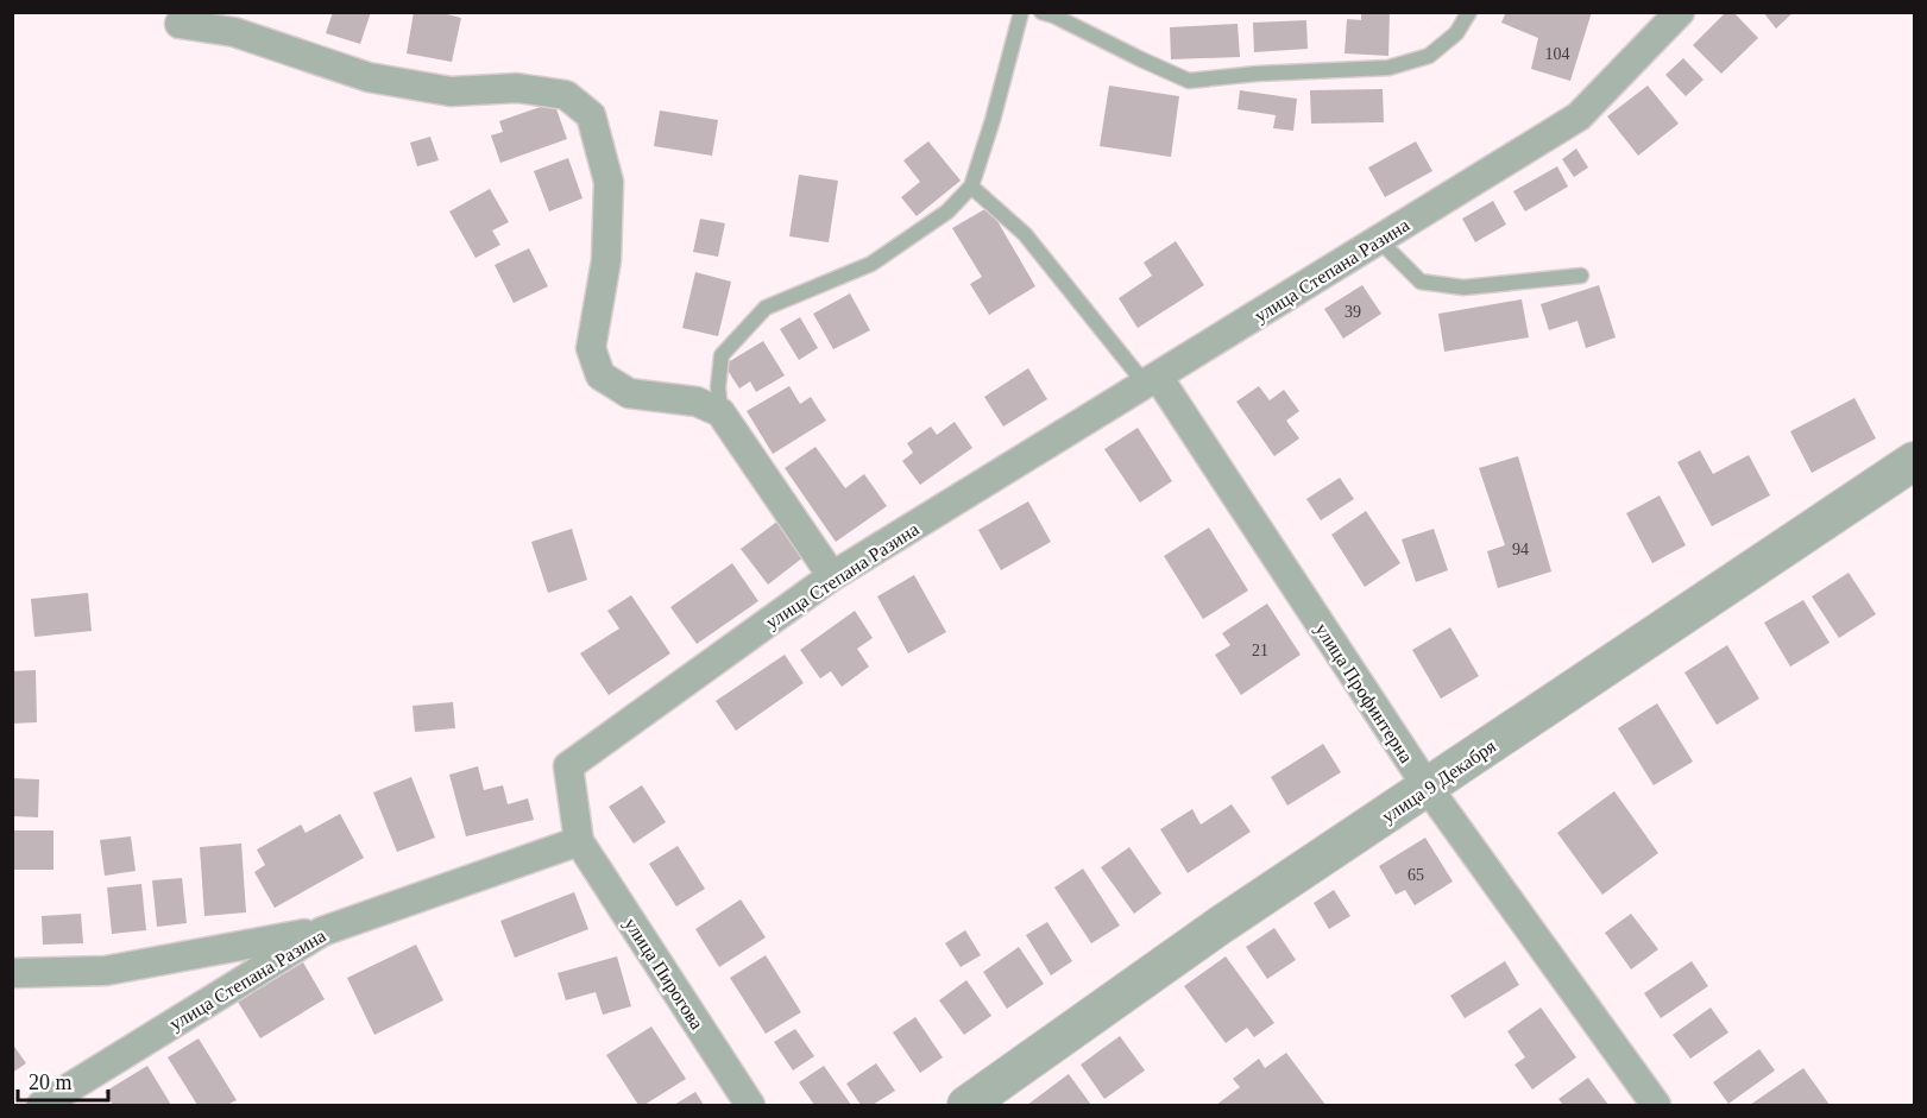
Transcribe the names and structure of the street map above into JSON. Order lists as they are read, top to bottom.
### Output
{
  "streets": {
    "street": [
      "улица Степана Разина",
      "улица Профинтерна",
      "улица 9 Декабря",
      "улица Пирогова"
    ]
  },
  "crossings": [
    ["улица Степана Разина", "улица Профинтерна"],
    ["улица Степана Разина", "улица Пирогова"],
    ["улица Профинтерна", "улица 9 Декабря"]
  ],
  "house_numbers": [
    "104",
    "39",
    "94",
    "21",
    "65"
  ],
  "scale_bar": "20 m"
}
